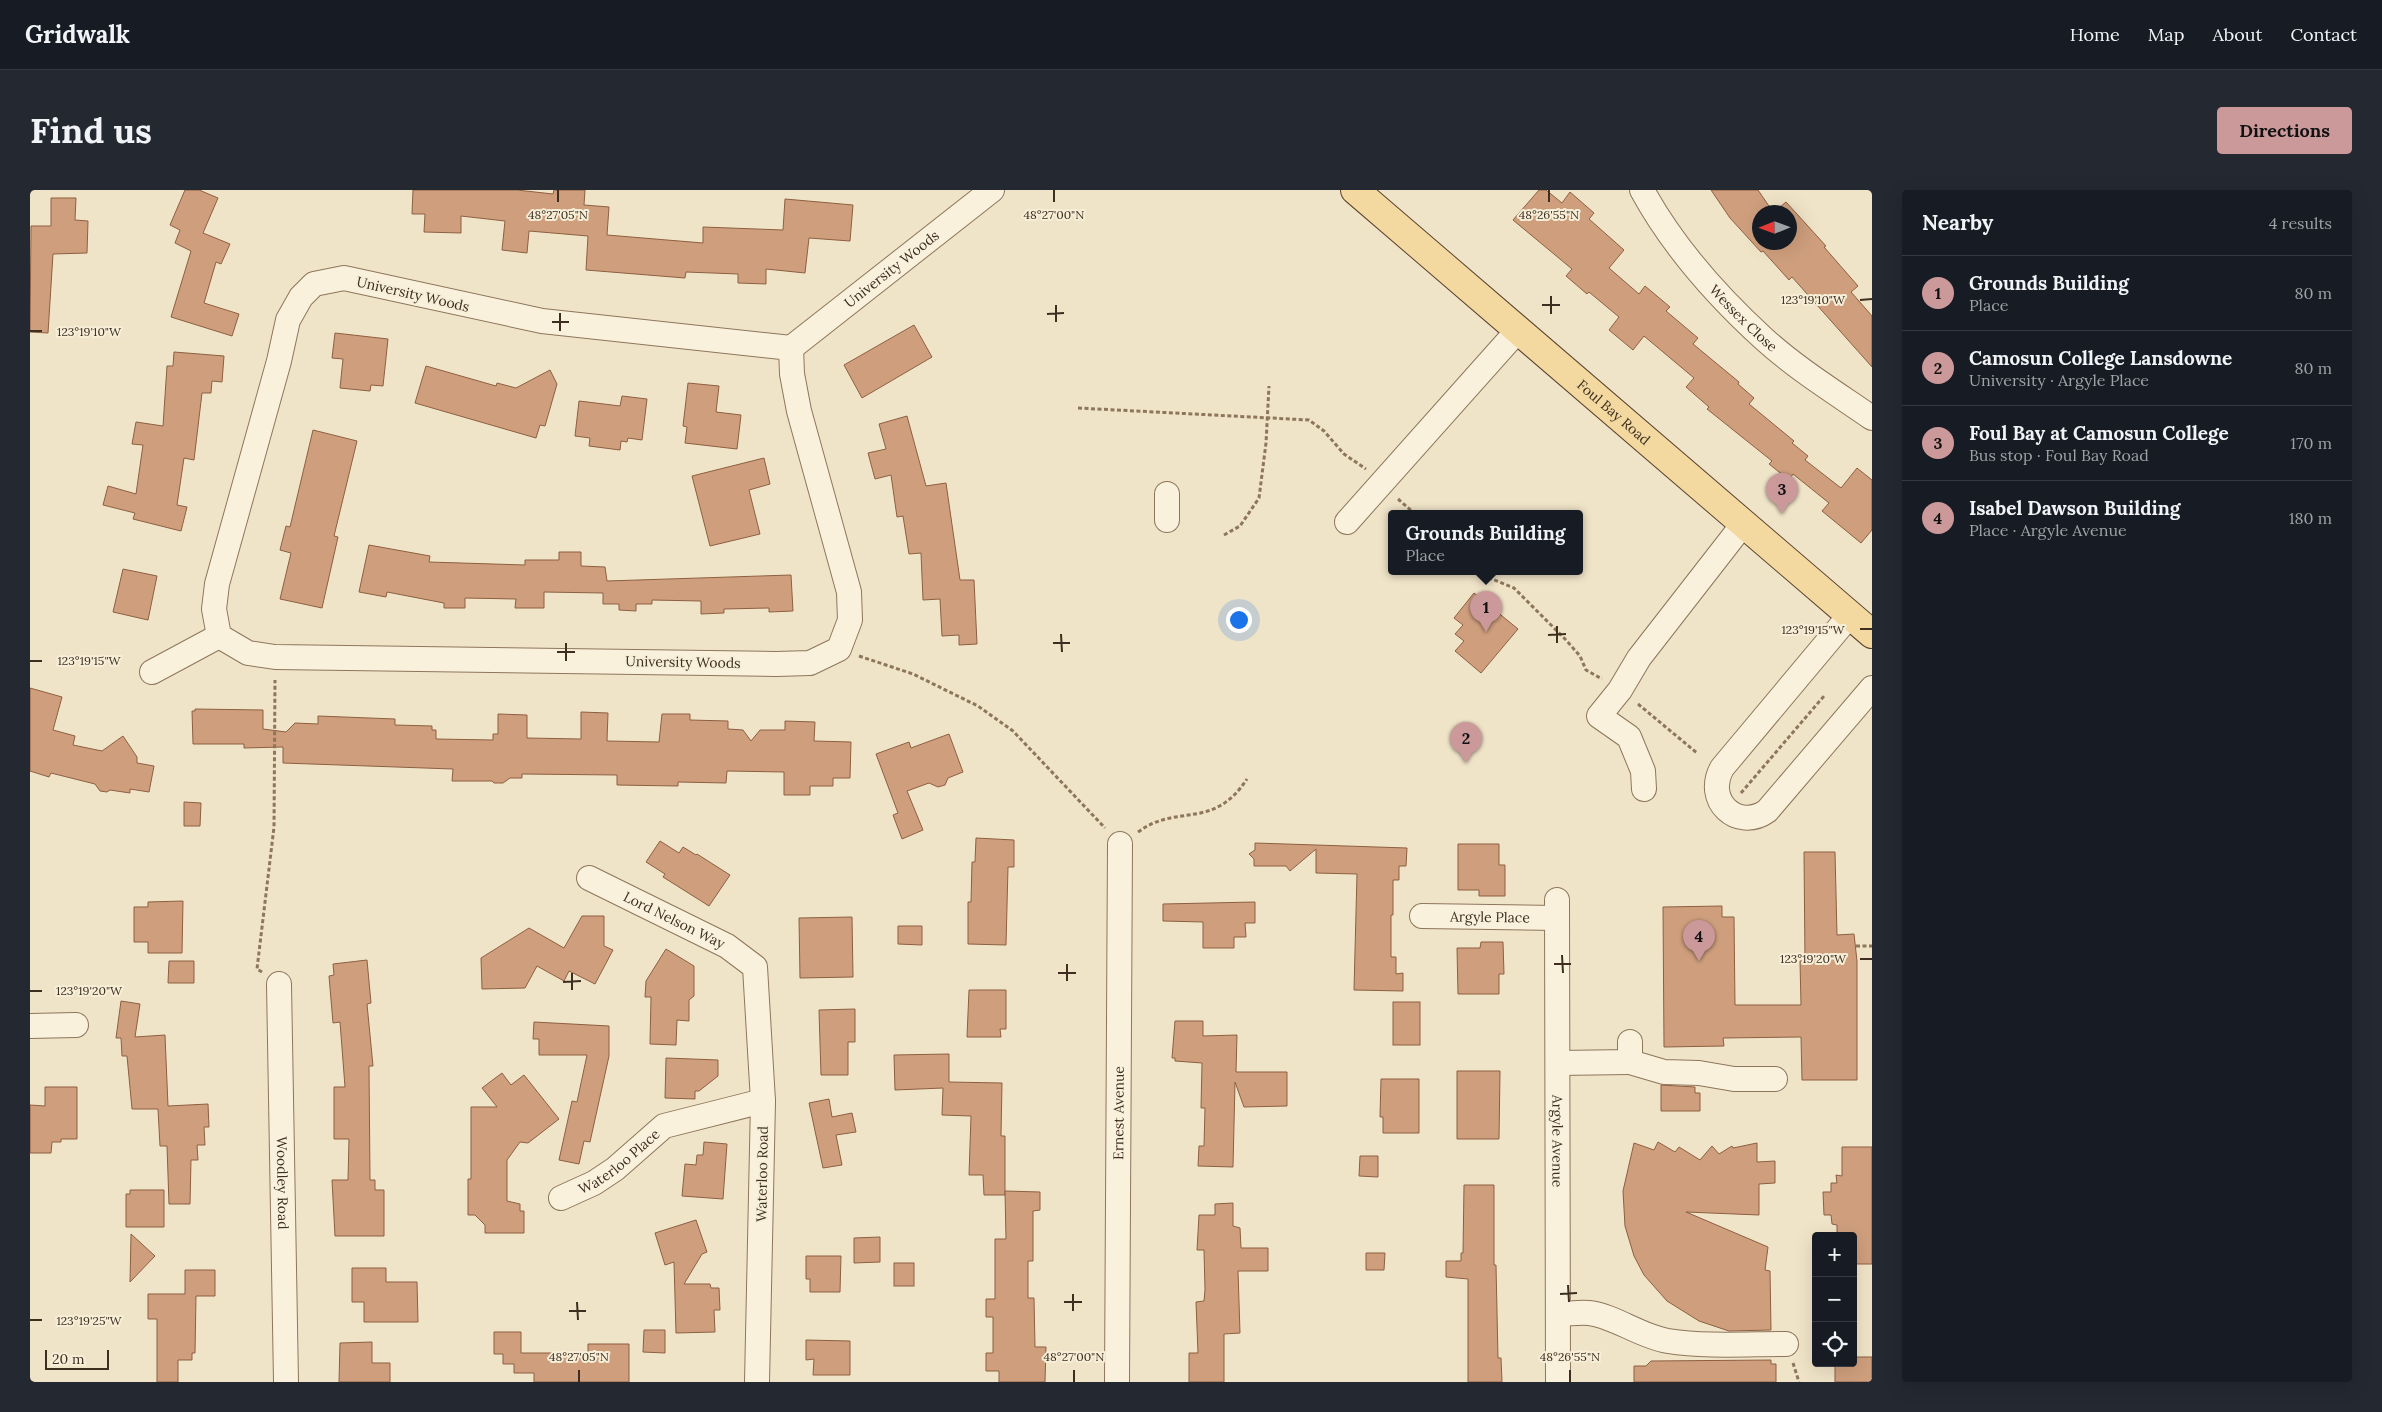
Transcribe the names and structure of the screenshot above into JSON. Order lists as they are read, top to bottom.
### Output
{
  "streets": {
    "main road": ["Foul Bay Road"],
    "street": [
      "University Woods",
      "Wessex Close",
      "Argyle Place",
      "Lord Nelson Way",
      "Ernest Avenue",
      "Argyle Avenue",
      "Waterloo Place",
      "Waterloo Road",
      "Woodley Road"
    ]
  },
  "crossings": [
    ["Argyle Place", "Argyle Avenue"],
    ["Lord Nelson Way", "Waterloo Road"],
    ["Waterloo Place", "Waterloo Road"]
  ],
  "scale_bar": "20 m",
  "north": "left",
  "page": {
    "header": "Gridwalk",
    "nav": [
      "Home",
      "Map",
      "About",
      "Contact"
    ],
    "buttons": "Directions",
    "title": "Find us",
    "heading": ["Nearby", "4 results"],
    "list": [
      {
        "mark": "1",
        "name": "Grounds Building",
        "note": "Place",
        "value": "80 m"
      },
      {
        "mark": "2",
        "name": "Camosun College Lansdowne",
        "note": "University · Argyle Place",
        "value": "80 m"
      },
      {
        "mark": "3",
        "name": "Foul Bay at Camosun College",
        "note": "Bus stop · Foul Bay Road",
        "value": "170 m"
      },
      {
        "mark": "4",
        "name": "Isabel Dawson Building",
        "note": "Place · Argyle Avenue",
        "value": "180 m"
      }
    ],
    "pins": [
      "3",
      "1",
      "2",
      "4"
    ],
    "popup": ["Grounds Building", "Place"],
    "map_buttons": ["+", "−"],
    "scale": "20 m"
  },
  "coordinates": [
    "48°27'05\"N",
    "48°27'00\"N",
    "48°26'55\"N",
    "123°19'10\"W",
    "123°19'15\"W",
    "123°19'20\"W",
    "123°19'25\"W"
  ]
}
